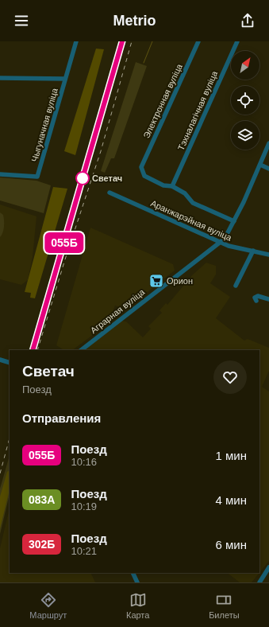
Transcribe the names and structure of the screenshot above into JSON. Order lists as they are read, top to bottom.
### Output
{
  "streets": {
    "street": [
      "Электронная вуліца",
      "Тэхналагічная вуліца",
      "Чыгуначная вуліца",
      "Аранжарэйная вуліца",
      "Аграрная вуліца"
    ]
  },
  "crossings": [
    ["Электронная вуліца", "Тэхналагічная вуліца"],
    ["Аранжарэйная вуліца", "Аграрная вуліца"]
  ],
  "places": {
    "other": ["Светач"],
    "supermarket": ["Орион"]
  },
  "north": "top right",
  "page": {
    "header": "Metrio",
    "on_map": "055Б",
    "heading": [
      ["Светач", "Поезд"],
      "Отправления"
    ],
    "list": [
      {
        "mark": "055Б",
        "name": "Поезд",
        "note": "10:16",
        "value": "1 мин"
      },
      {
        "mark": "083А",
        "name": "Поезд",
        "note": "10:19",
        "value": "4 мин"
      },
      {
        "mark": "302Б",
        "name": "Поезд",
        "note": "10:21",
        "value": "6 мин"
      }
    ],
    "tabs": ["Маршрут", "Карта", "Билеты"]
  }
}
